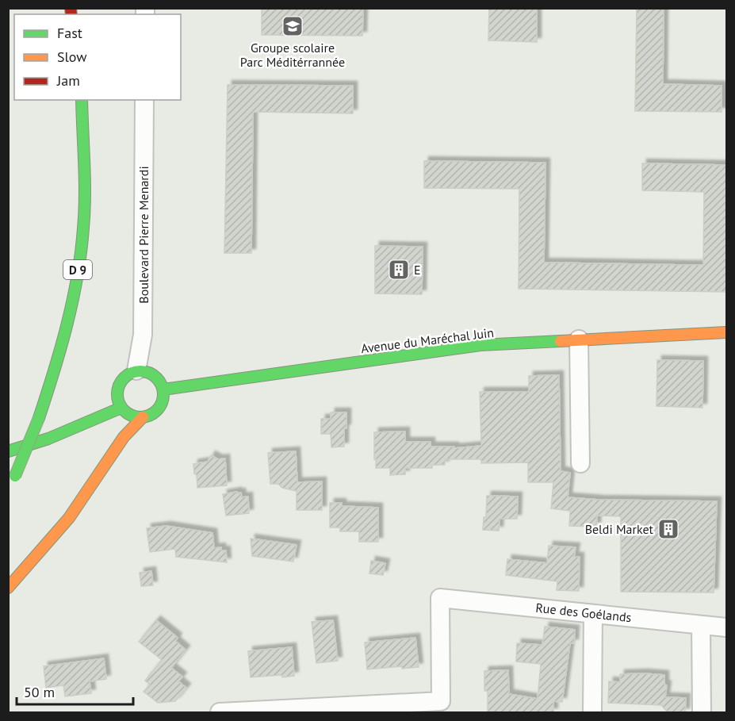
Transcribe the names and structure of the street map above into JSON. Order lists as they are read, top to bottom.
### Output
{
  "streets": {
    "main road": ["D 9", "Avenue du Maréchal Juin"],
    "street": ["Boulevard Pierre Menardi", "Rue des Goélands"]
  },
  "crossings": [
    ["Boulevard Pierre Menardi", "Avenue du Maréchal Juin"]
  ],
  "places": {
    "school or university": ["Groupe scolaire Parc Méditérrannée"],
    "building": ["E", "Beldi Market"]
  },
  "legend": ["Fast", "Slow", "Jam"],
  "scale_bar": "50 m"
}
